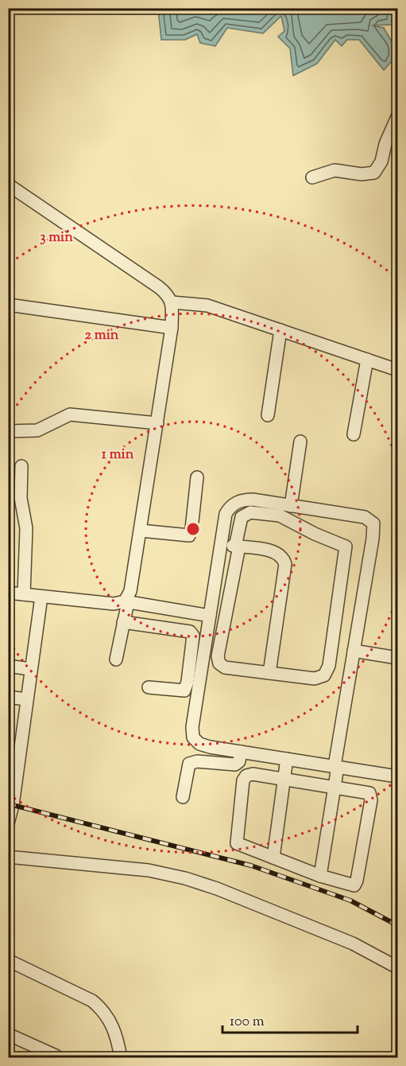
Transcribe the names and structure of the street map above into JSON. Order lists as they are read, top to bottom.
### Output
{
  "scale_bar": "100 m",
  "rings": ["3 min", "2 min", "1 min"]
}
